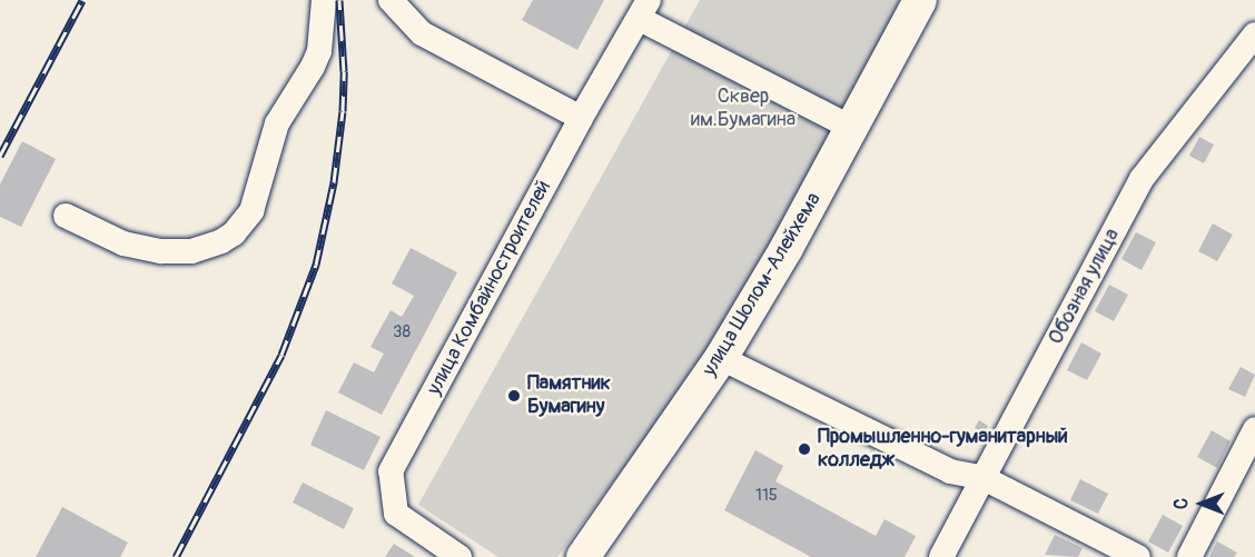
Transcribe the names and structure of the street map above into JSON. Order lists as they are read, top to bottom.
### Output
{
  "streets": {
    "main road": ["улица Шолом-Алейхема"],
    "street": ["Обозная улица", "улица Комбайностроителей"]
  },
  "parks": ["Сквер им.Бумагина"],
  "places": ["Памятник Бумагину", "Промышленно-гуманитарный колледж"],
  "house_numbers": ["38", "115"],
  "north": "left"
}
